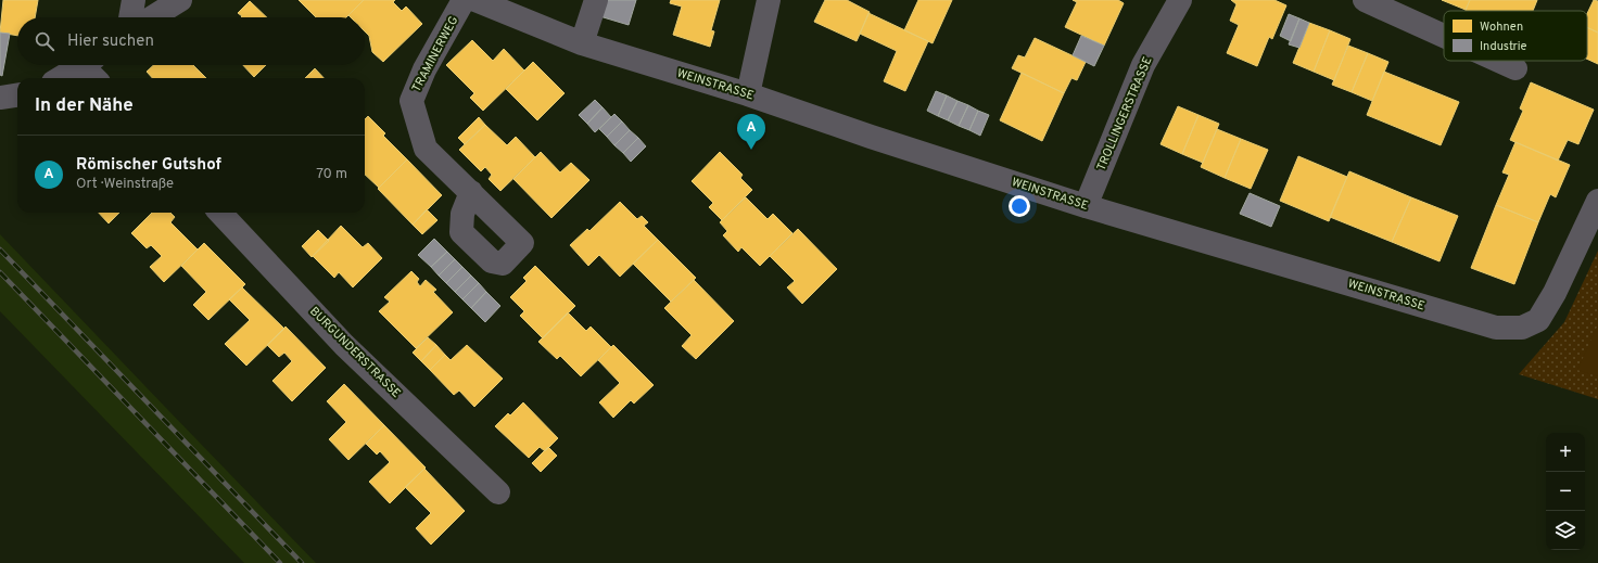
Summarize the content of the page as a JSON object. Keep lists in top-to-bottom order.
{
  "streets": {
    "street": [
      "TRAMINERWEG",
      "WEINSTRASSE",
      "TROLLINGERSTRASSE",
      "BURGUNDERSTRASSE"
    ]
  },
  "crossings": [
    ["WEINSTRASSE", "TROLLINGERSTRASSE"]
  ],
  "legend": ["Wohnen", "Industrie"],
  "page": {
    "search": "Hier suchen",
    "heading": "In der Nähe",
    "pins": "A",
    "list": [
      {
        "mark": "A",
        "name": "Römischer Gutshof",
        "note": "Ort · Weinstraße",
        "value": "70 m"
      }
    ],
    "map_buttons": ["+", "−"]
  }
}
